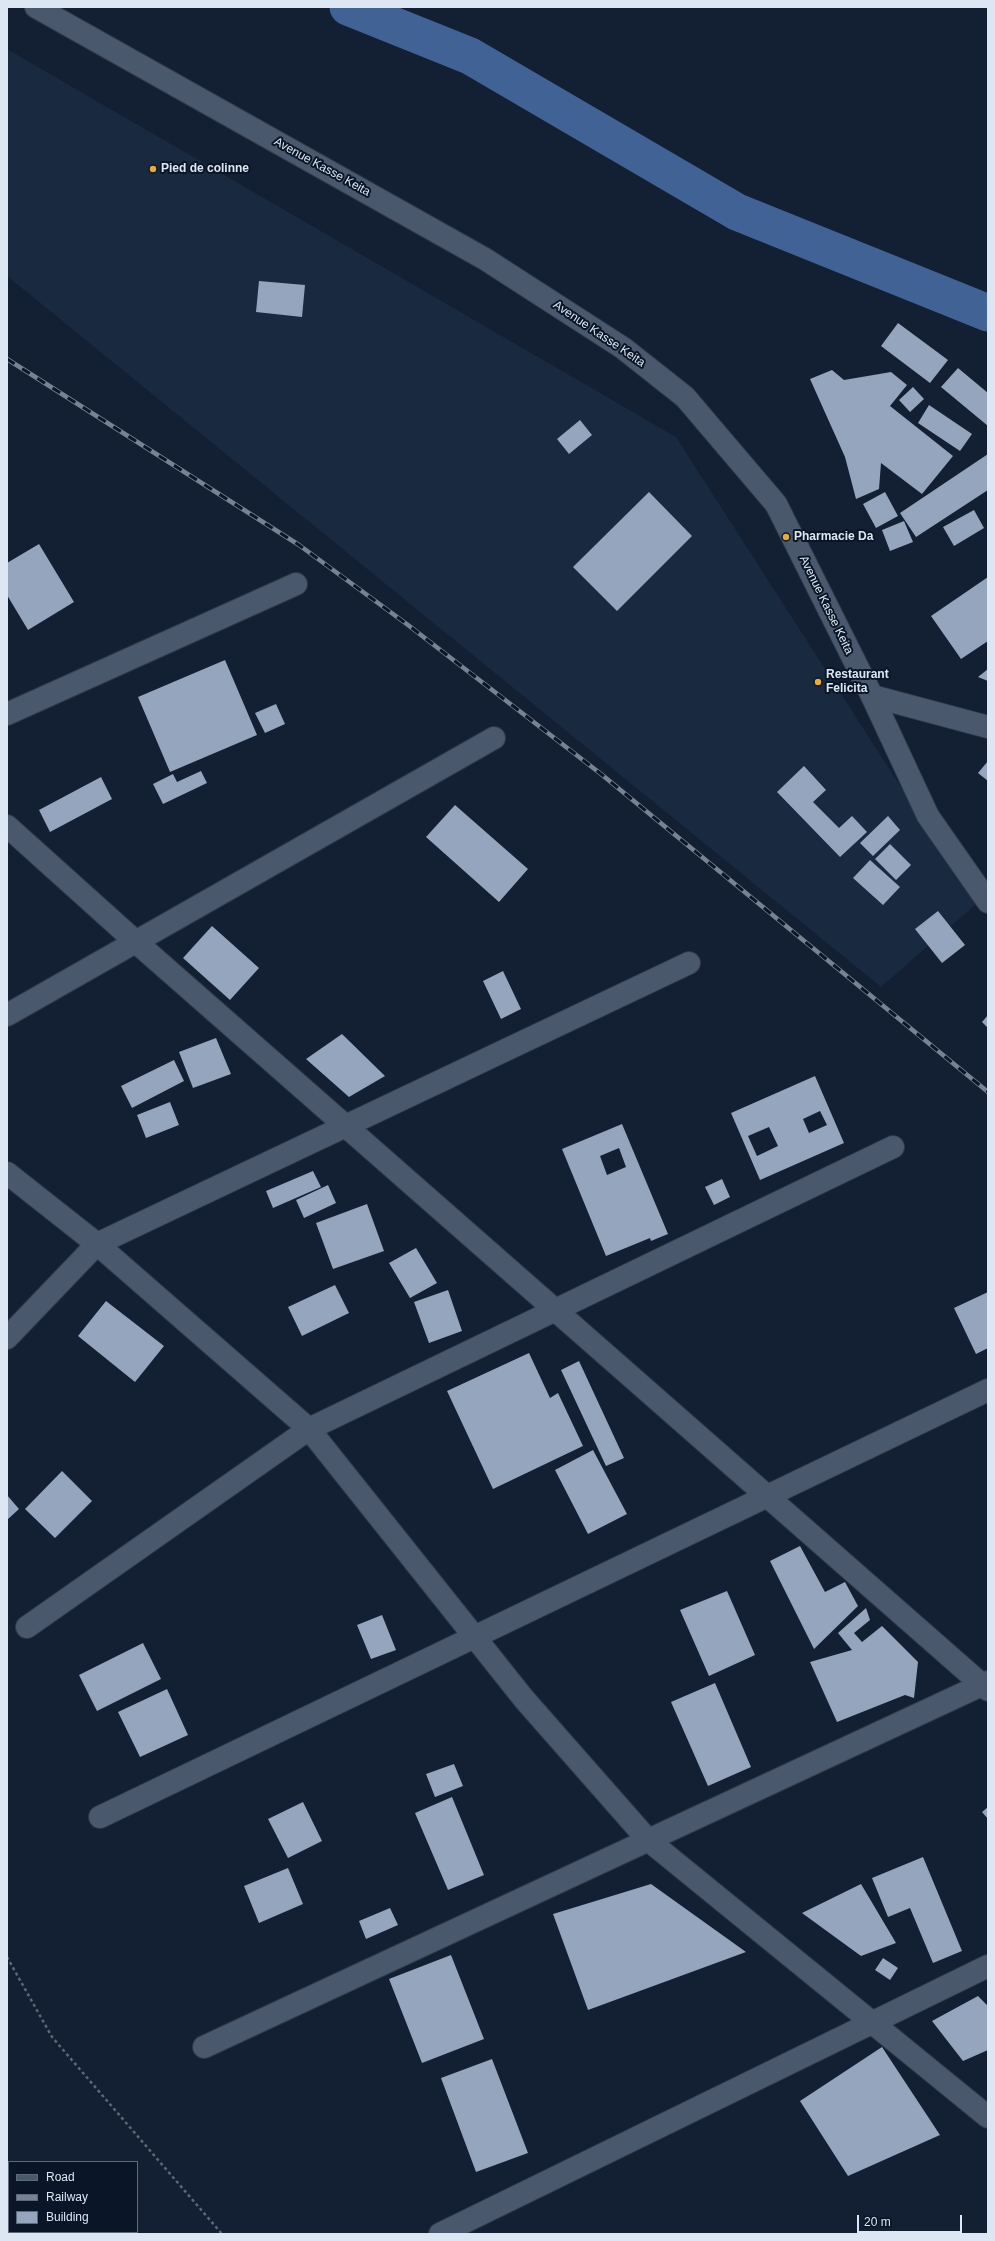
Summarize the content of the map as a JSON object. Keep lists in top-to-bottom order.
{
  "streets": {
    "street": ["Avenue Kasse Keita"]
  },
  "places": ["Pied de colinne", "Pharmacie Da", "Restaurant Felicita"],
  "legend": ["Road", "Railway", "Building"],
  "scale_bar": "20 m"
}
